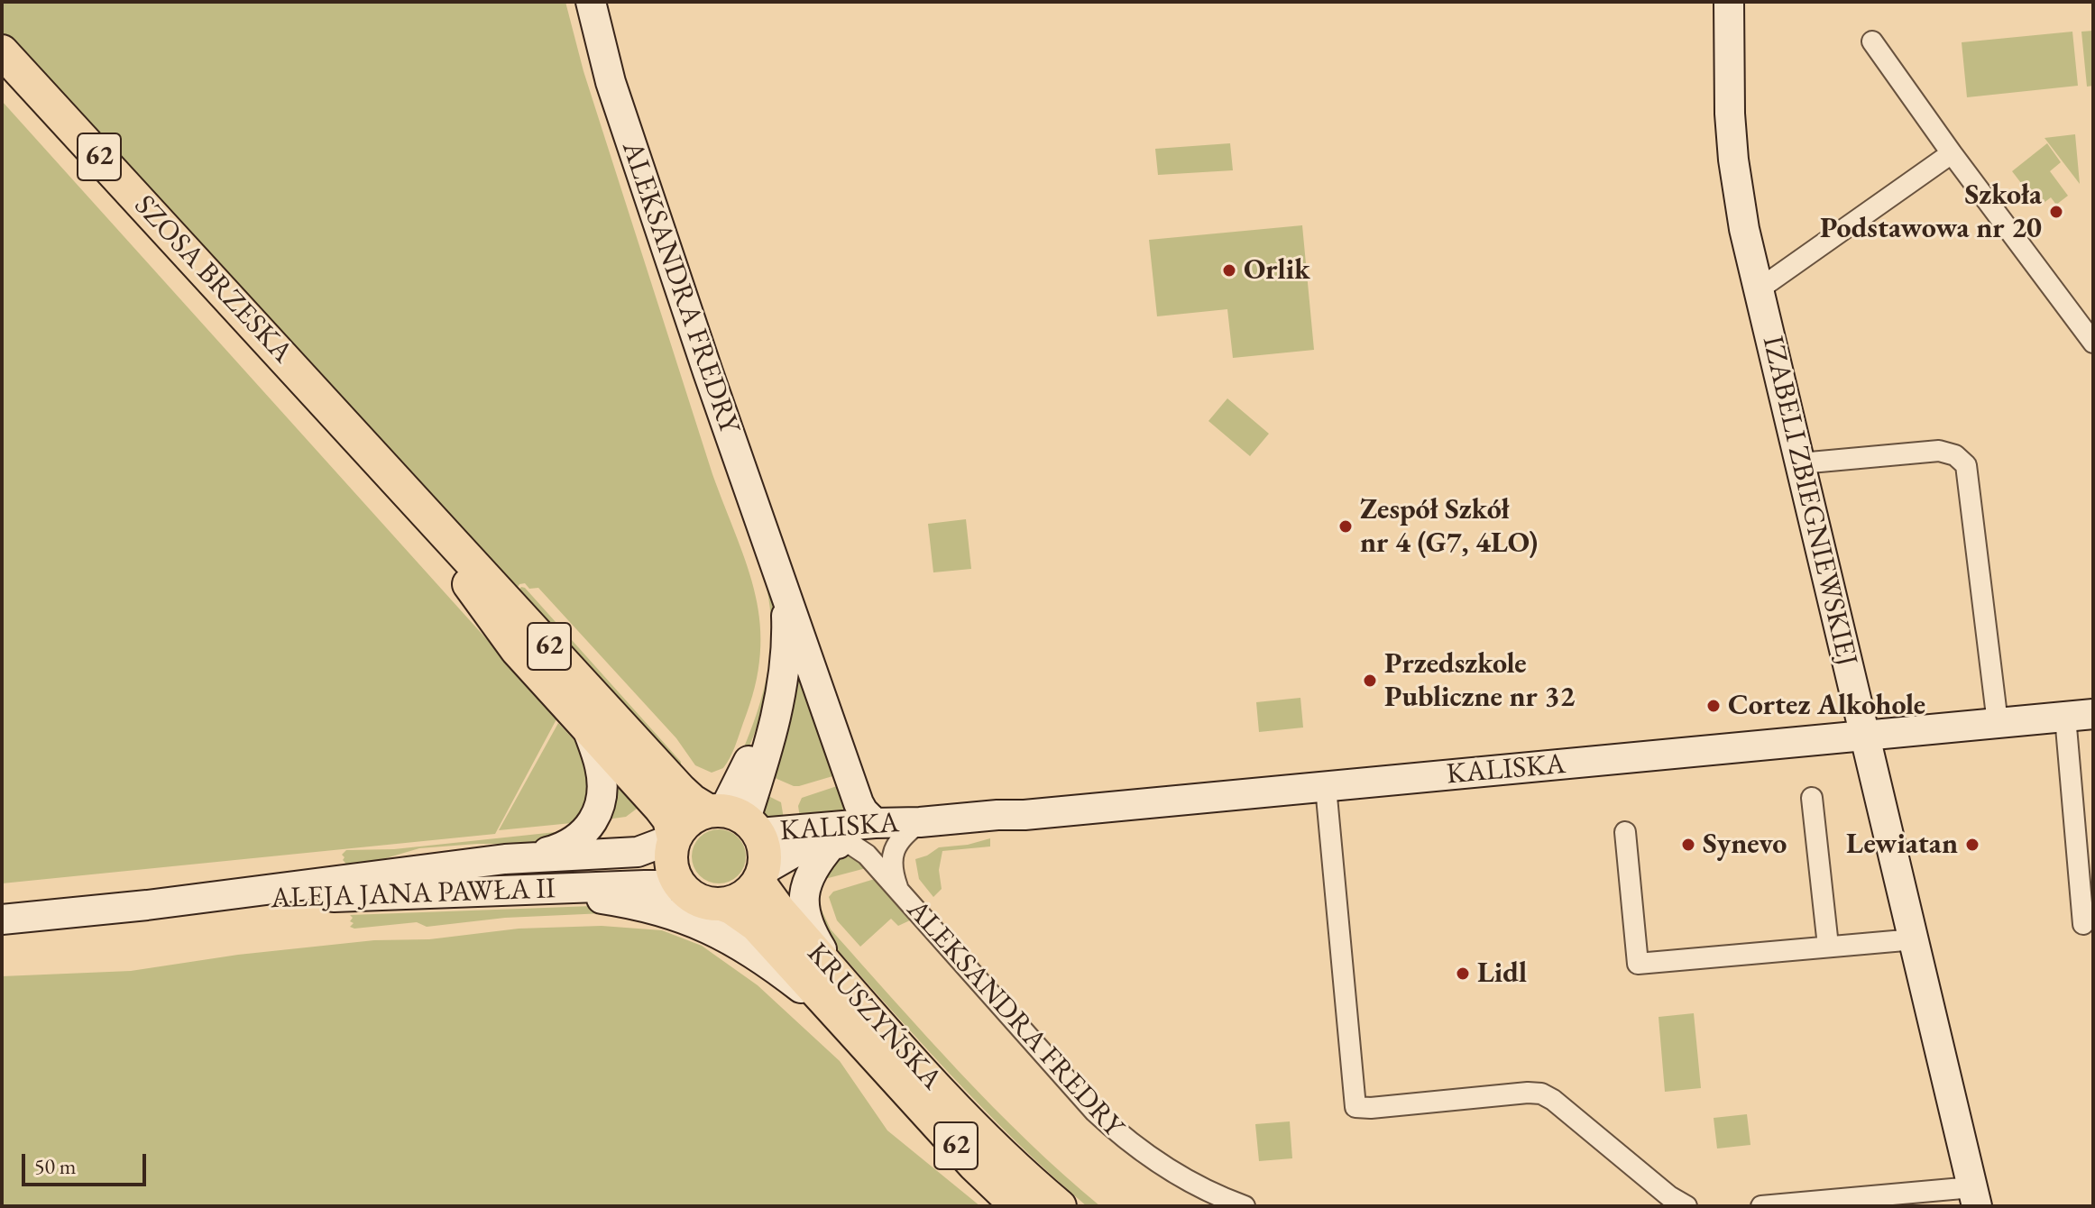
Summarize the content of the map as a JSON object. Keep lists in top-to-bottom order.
{
  "streets": {
    "main road": ["62", "SZOSA BRZESKA", "KRUSZYŃSKA"],
    "street": [
      "ALEKSANDRA FREDRY",
      "IZABELI ZBIEGNIEWSKIEJ",
      "KALISKA",
      "ALEJA JANA PAWŁA II"
    ]
  },
  "crossings": [
    ["62", "SZOSA BRZESKA"],
    ["62", "ALEKSANDRA FREDRY"],
    ["62", "KALISKA"],
    ["62", "ALEJA JANA PAWŁA II"],
    ["62", "KRUSZYŃSKA"],
    ["SZOSA BRZESKA", "ALEKSANDRA FREDRY"],
    ["SZOSA BRZESKA", "KALISKA"],
    ["SZOSA BRZESKA", "ALEJA JANA PAWŁA II"],
    ["SZOSA BRZESKA", "KRUSZYŃSKA"],
    ["ALEKSANDRA FREDRY", "KALISKA"],
    ["ALEKSANDRA FREDRY", "ALEJA JANA PAWŁA II"],
    ["ALEKSANDRA FREDRY", "KRUSZYŃSKA"],
    ["IZABELI ZBIEGNIEWSKIEJ", "KALISKA"],
    ["KALISKA", "ALEJA JANA PAWŁA II"],
    ["KALISKA", "KRUSZYŃSKA"],
    ["ALEJA JANA PAWŁA II", "KRUSZYŃSKA"]
  ],
  "places": [
    "Szkoła Podstawowa nr 20",
    "Orlik",
    "Zespół Szkół nr 4 (G7, 4LO)",
    "Przedszkole Publiczne nr 32",
    "Cortez Alkohole",
    "Synevo",
    "Lewiatan",
    "Lidl"
  ],
  "scale_bar": "50 m"
}
